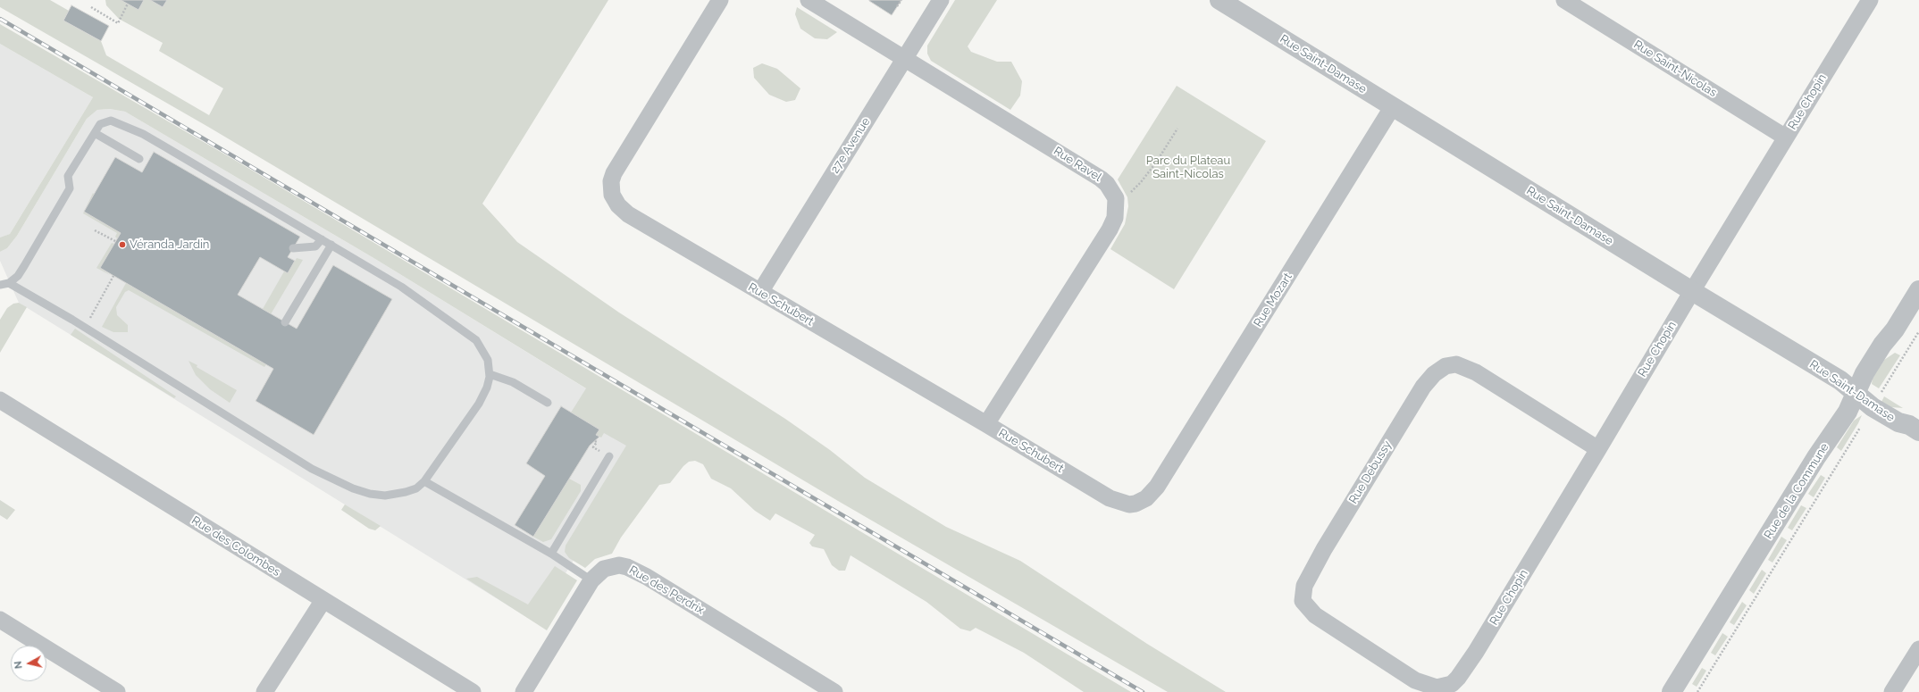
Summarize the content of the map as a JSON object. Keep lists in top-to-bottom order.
{
  "streets": {
    "street": [
      "Rue Saint-Damase",
      "Rue Saint-Nicolas",
      "Rue Chopin",
      "27e Avenue",
      "Rue Ravel",
      "Rue Mozart",
      "Rue Schubert",
      "Rue Debussy",
      "Rue de la Commune",
      "Rue des Colombes",
      "Rue des Perdrix"
    ]
  },
  "crossings": [
    ["Rue Saint-Damase", "Rue Chopin"],
    ["Rue Saint-Damase", "Rue Mozart"],
    ["Rue Saint-Damase", "Rue de la Commune"],
    ["Rue Saint-Nicolas", "Rue Chopin"],
    ["Rue Chopin", "Rue Debussy"],
    ["27e Avenue", "Rue Ravel"],
    ["27e Avenue", "Rue Schubert"],
    ["Rue Mozart", "Rue Schubert"]
  ],
  "parks": ["Parc du Plateau Saint-Nicolas"],
  "places": ["Véranda Jardin"],
  "north": "left"
}
